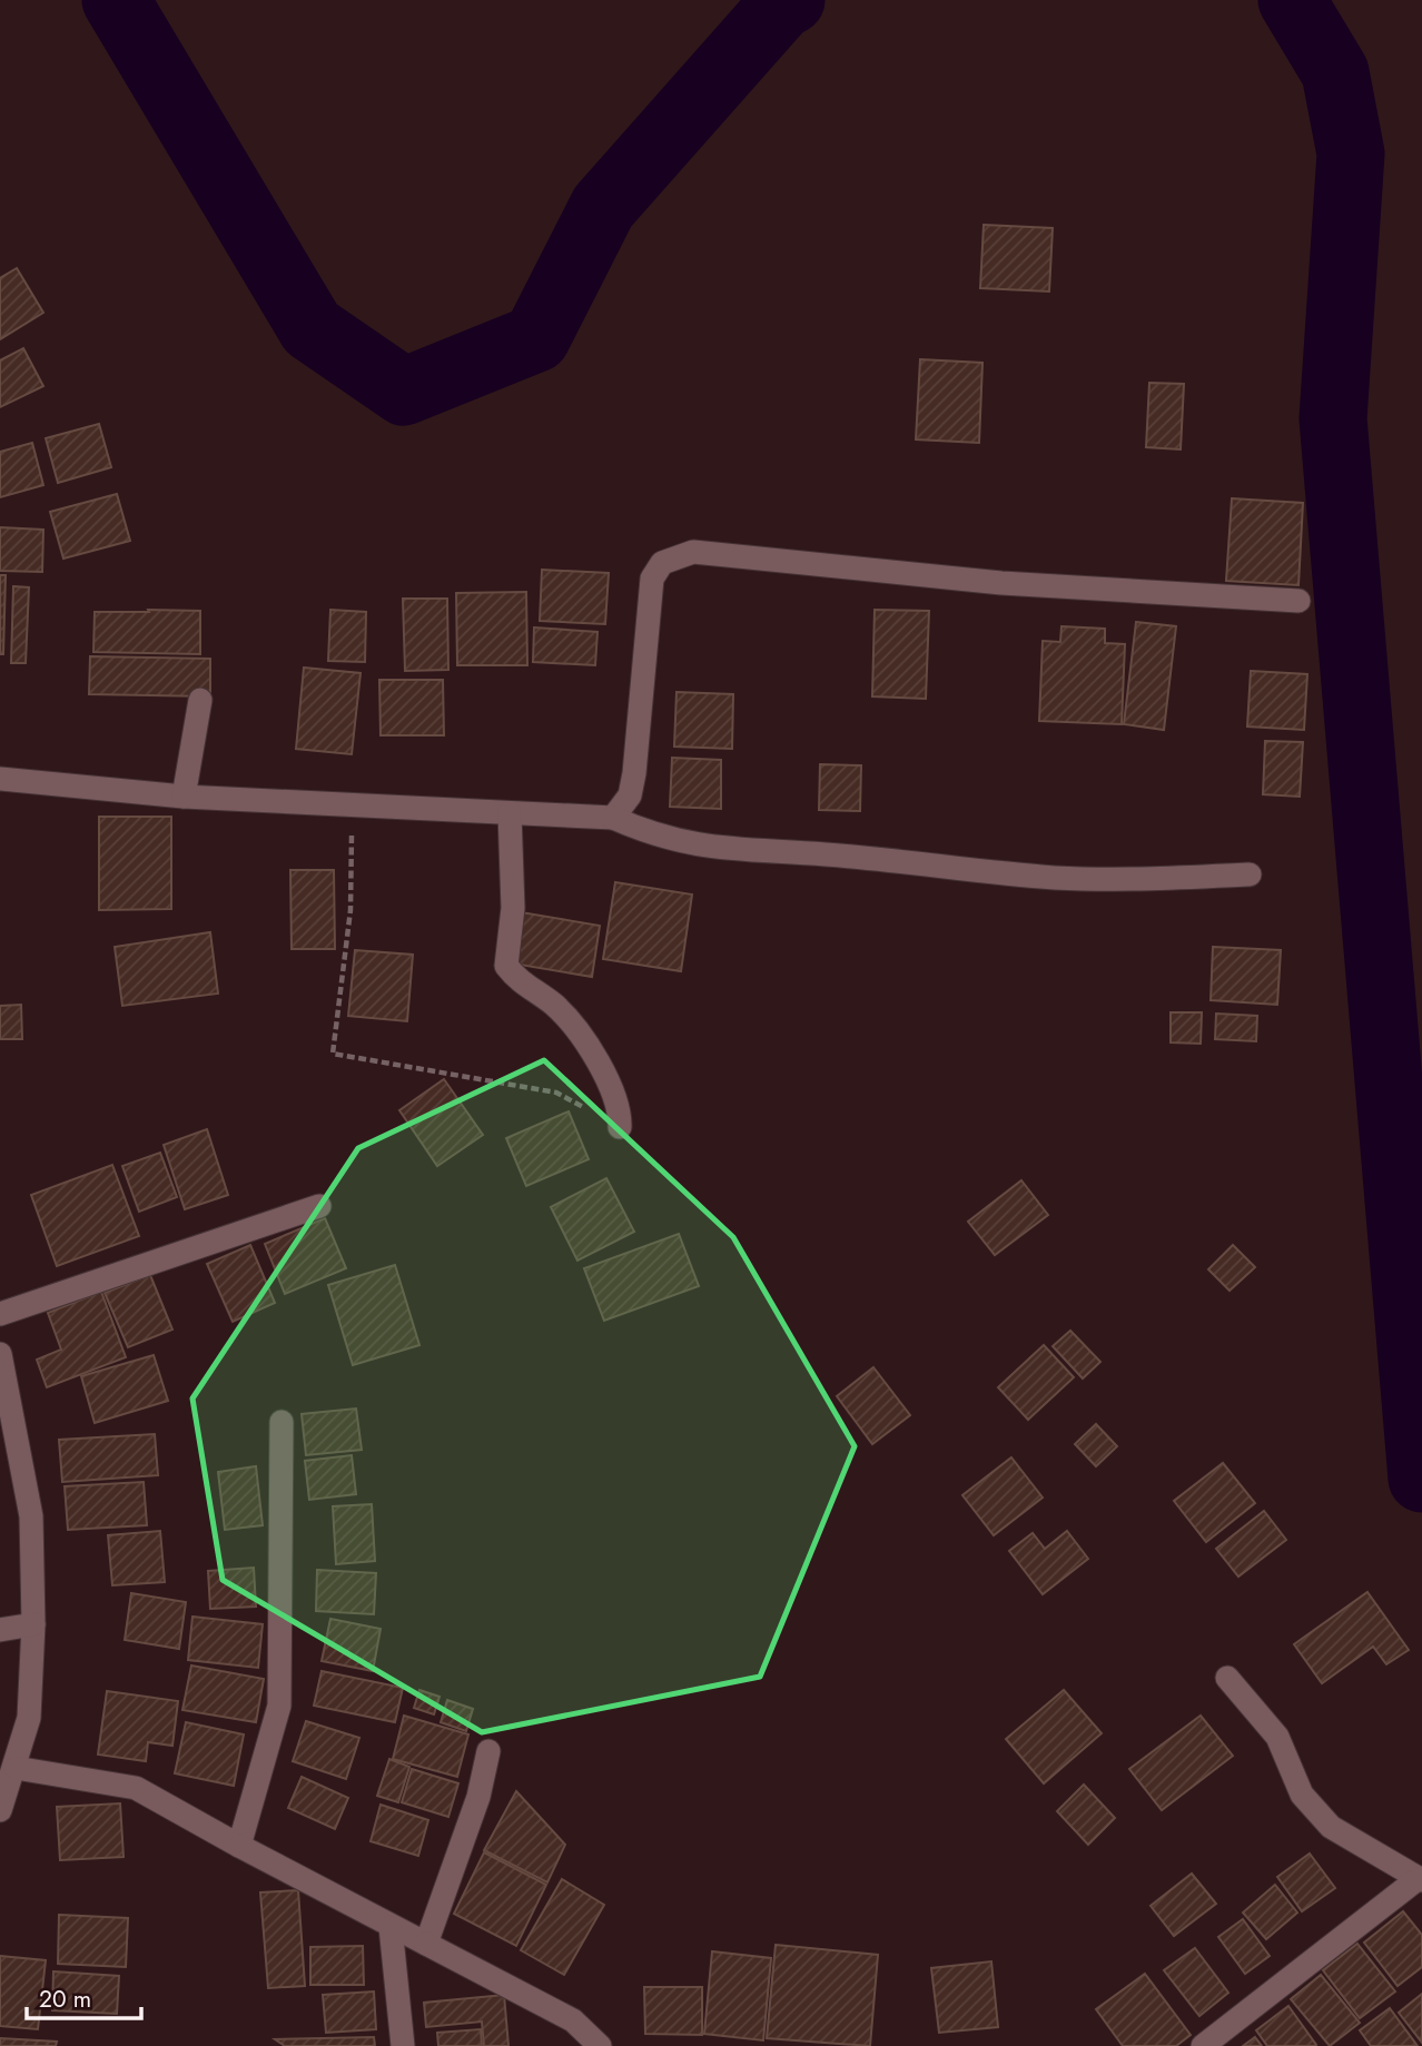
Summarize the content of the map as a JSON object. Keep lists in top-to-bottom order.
{
  "scale_bar": "20 m"
}
